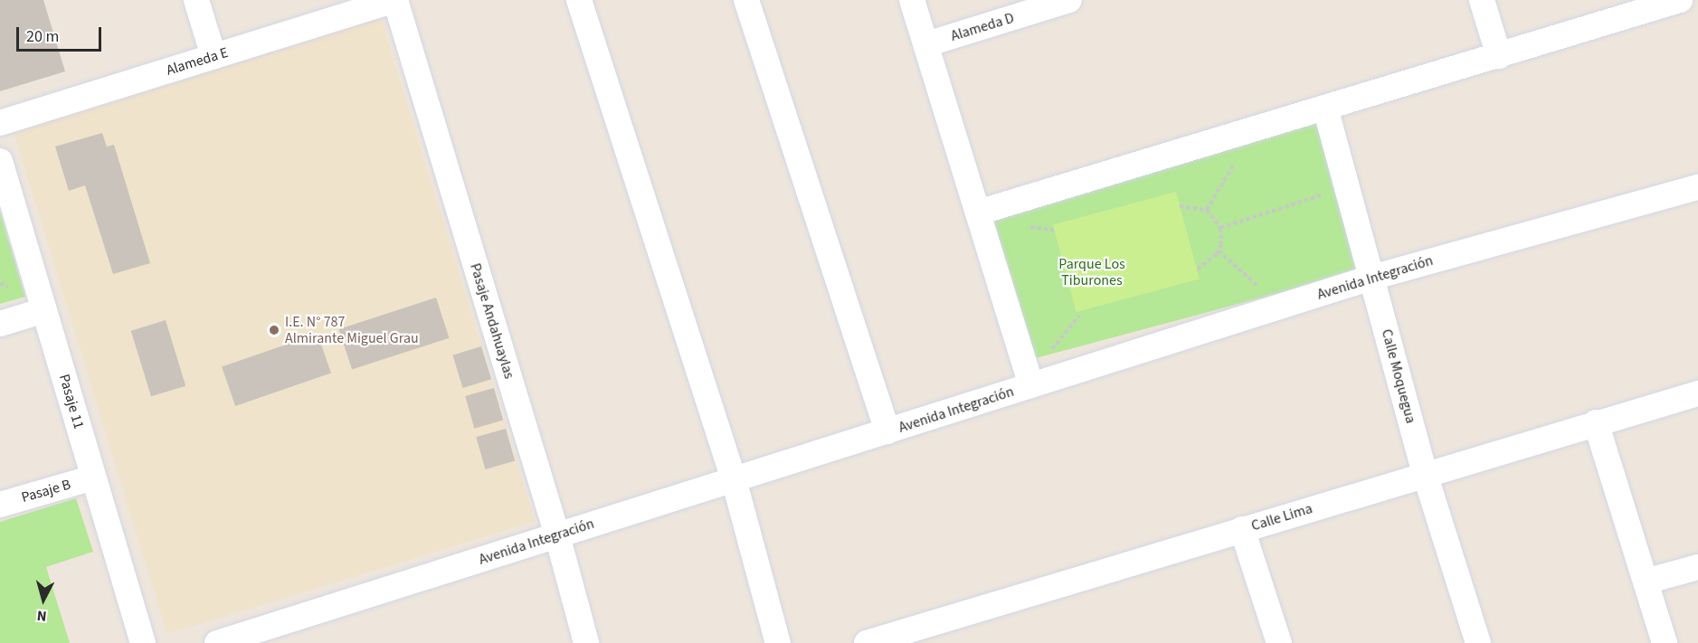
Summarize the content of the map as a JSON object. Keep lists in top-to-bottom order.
{
  "streets": {
    "street": [
      "Alameda D",
      "Alameda E",
      "Avenida Integración",
      "Pasaje Andahuaylas",
      "Calle Moquegua",
      "Pasaje 11",
      "Pasaje B",
      "Calle Lima"
    ]
  },
  "crossings": [
    ["Alameda E", "Pasaje Andahuaylas"],
    ["Avenida Integración", "Pasaje Andahuaylas"],
    ["Avenida Integración", "Calle Moquegua"],
    ["Calle Moquegua", "Calle Lima"],
    ["Pasaje 11", "Pasaje B"]
  ],
  "parks": ["Parque Los Tiburones"],
  "places": ["I.E. N° 787 Almirante Miguel Grau"],
  "scale_bar": "20 m",
  "north": "bottom"
}
